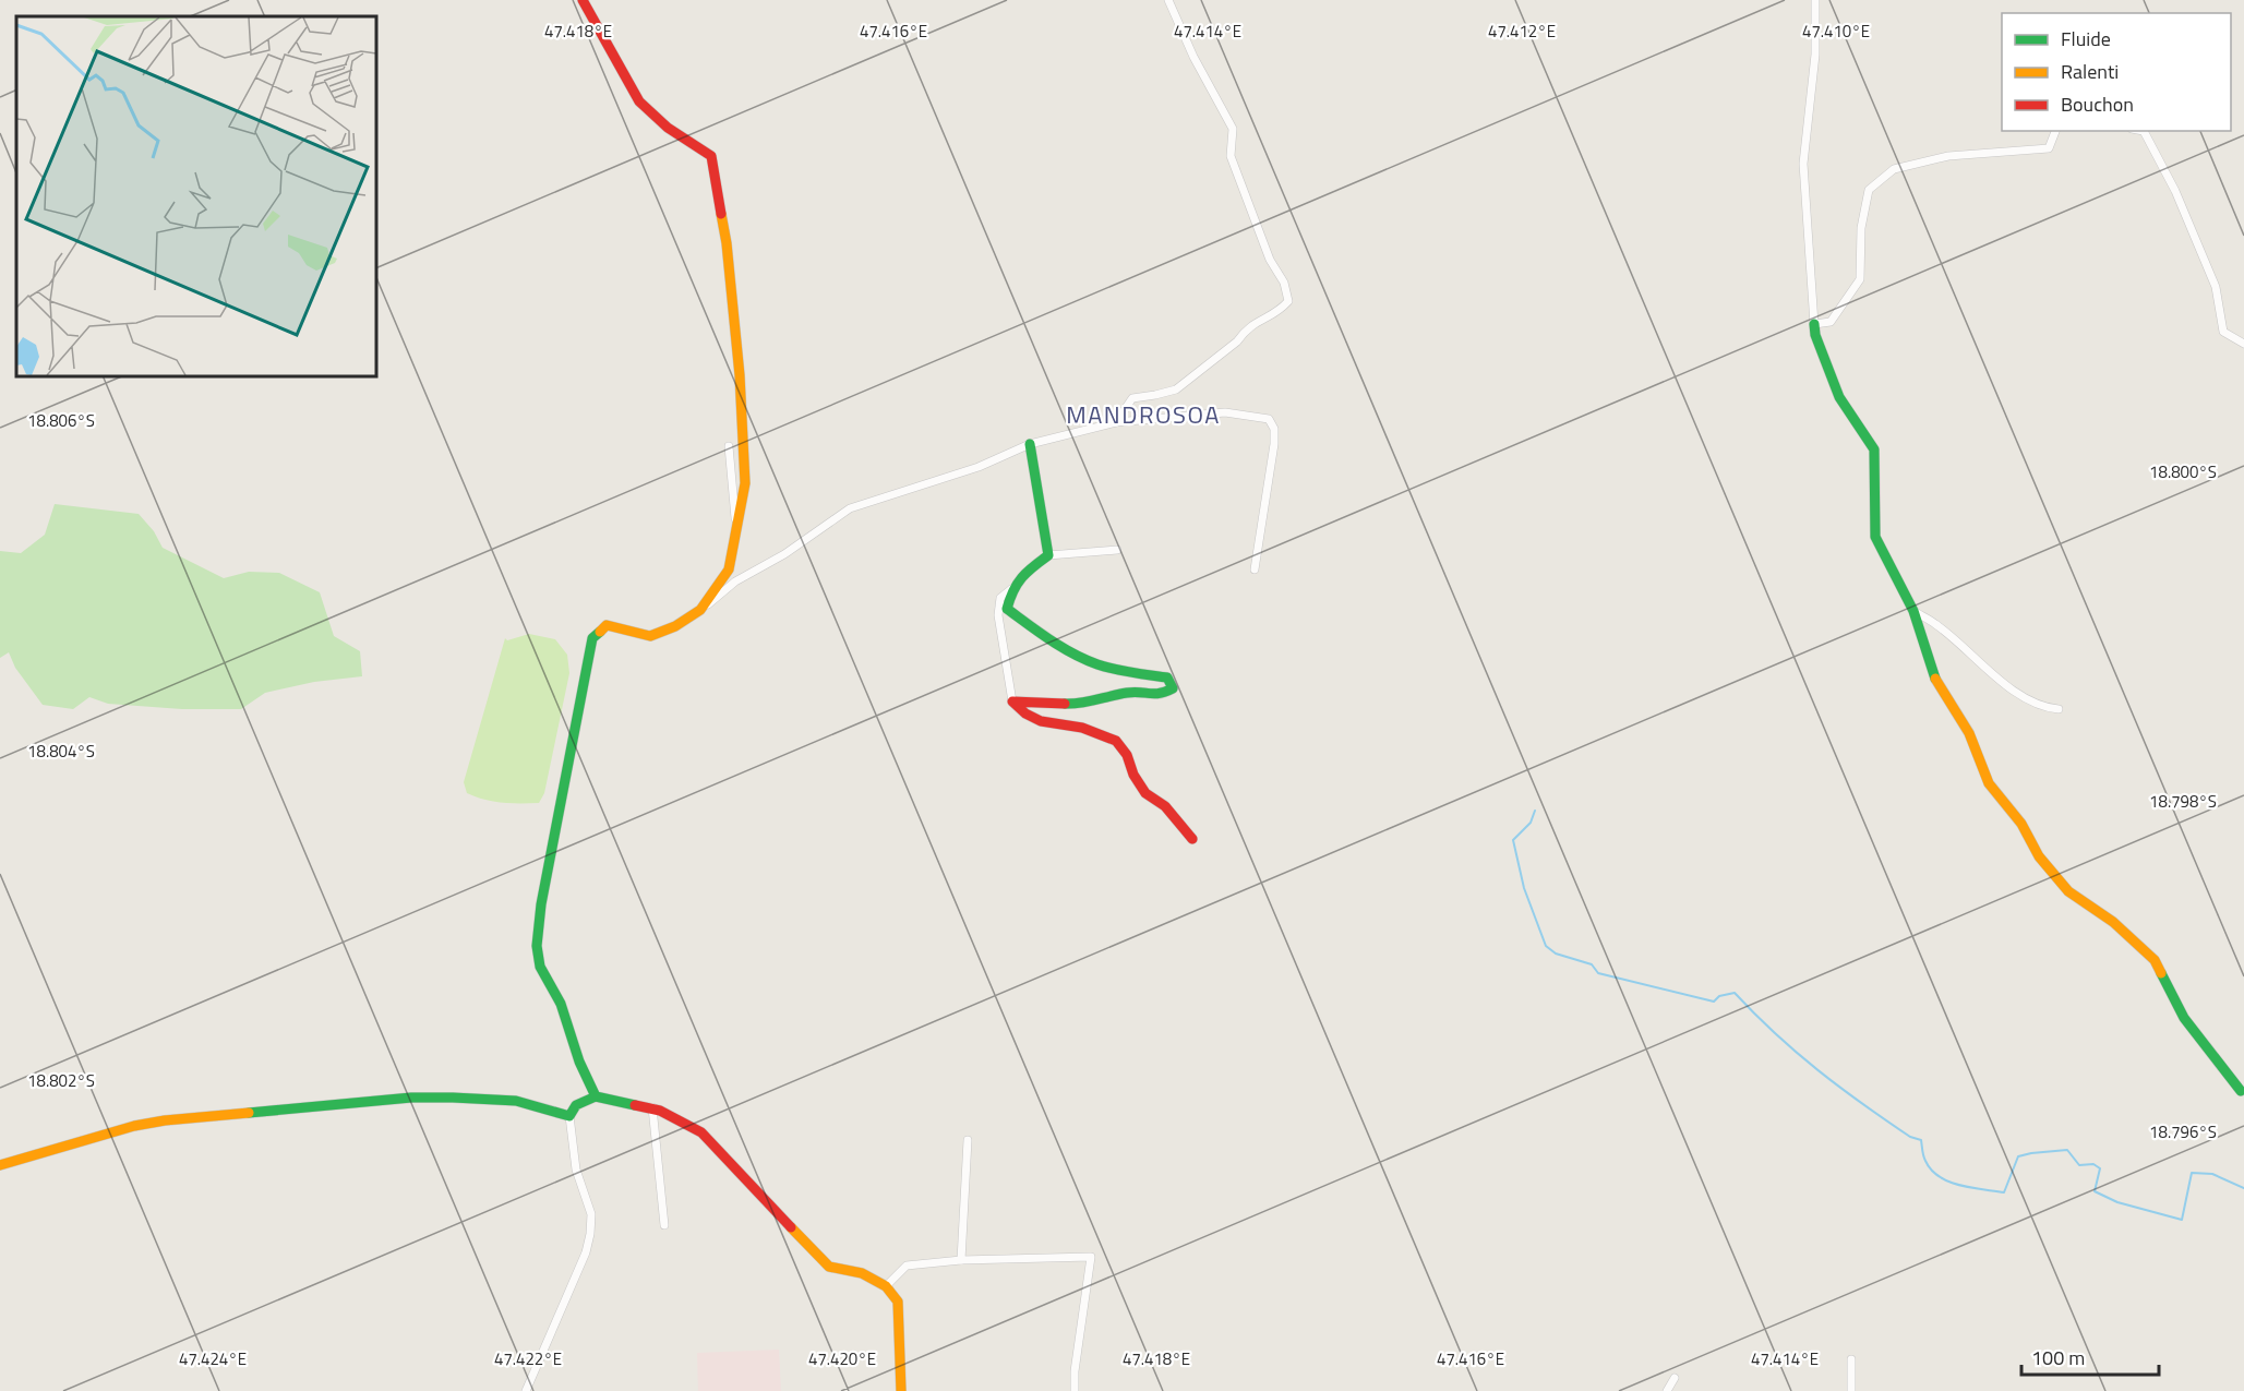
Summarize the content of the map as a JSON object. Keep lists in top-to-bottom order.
{
  "districts": ["MANDROSOA"],
  "legend": ["Fluide", "Ralenti", "Bouchon"],
  "scale_bar": "100 m",
  "coordinates": [
    "47.418°E",
    "47.416°E",
    "47.414°E",
    "47.412°E",
    "47.410°E",
    "18.806°S",
    "18.800°S",
    "18.804°S",
    "18.798°S",
    "18.802°S",
    "18.796°S",
    "47.424°E",
    "47.422°E",
    "47.420°E"
  ]
}
